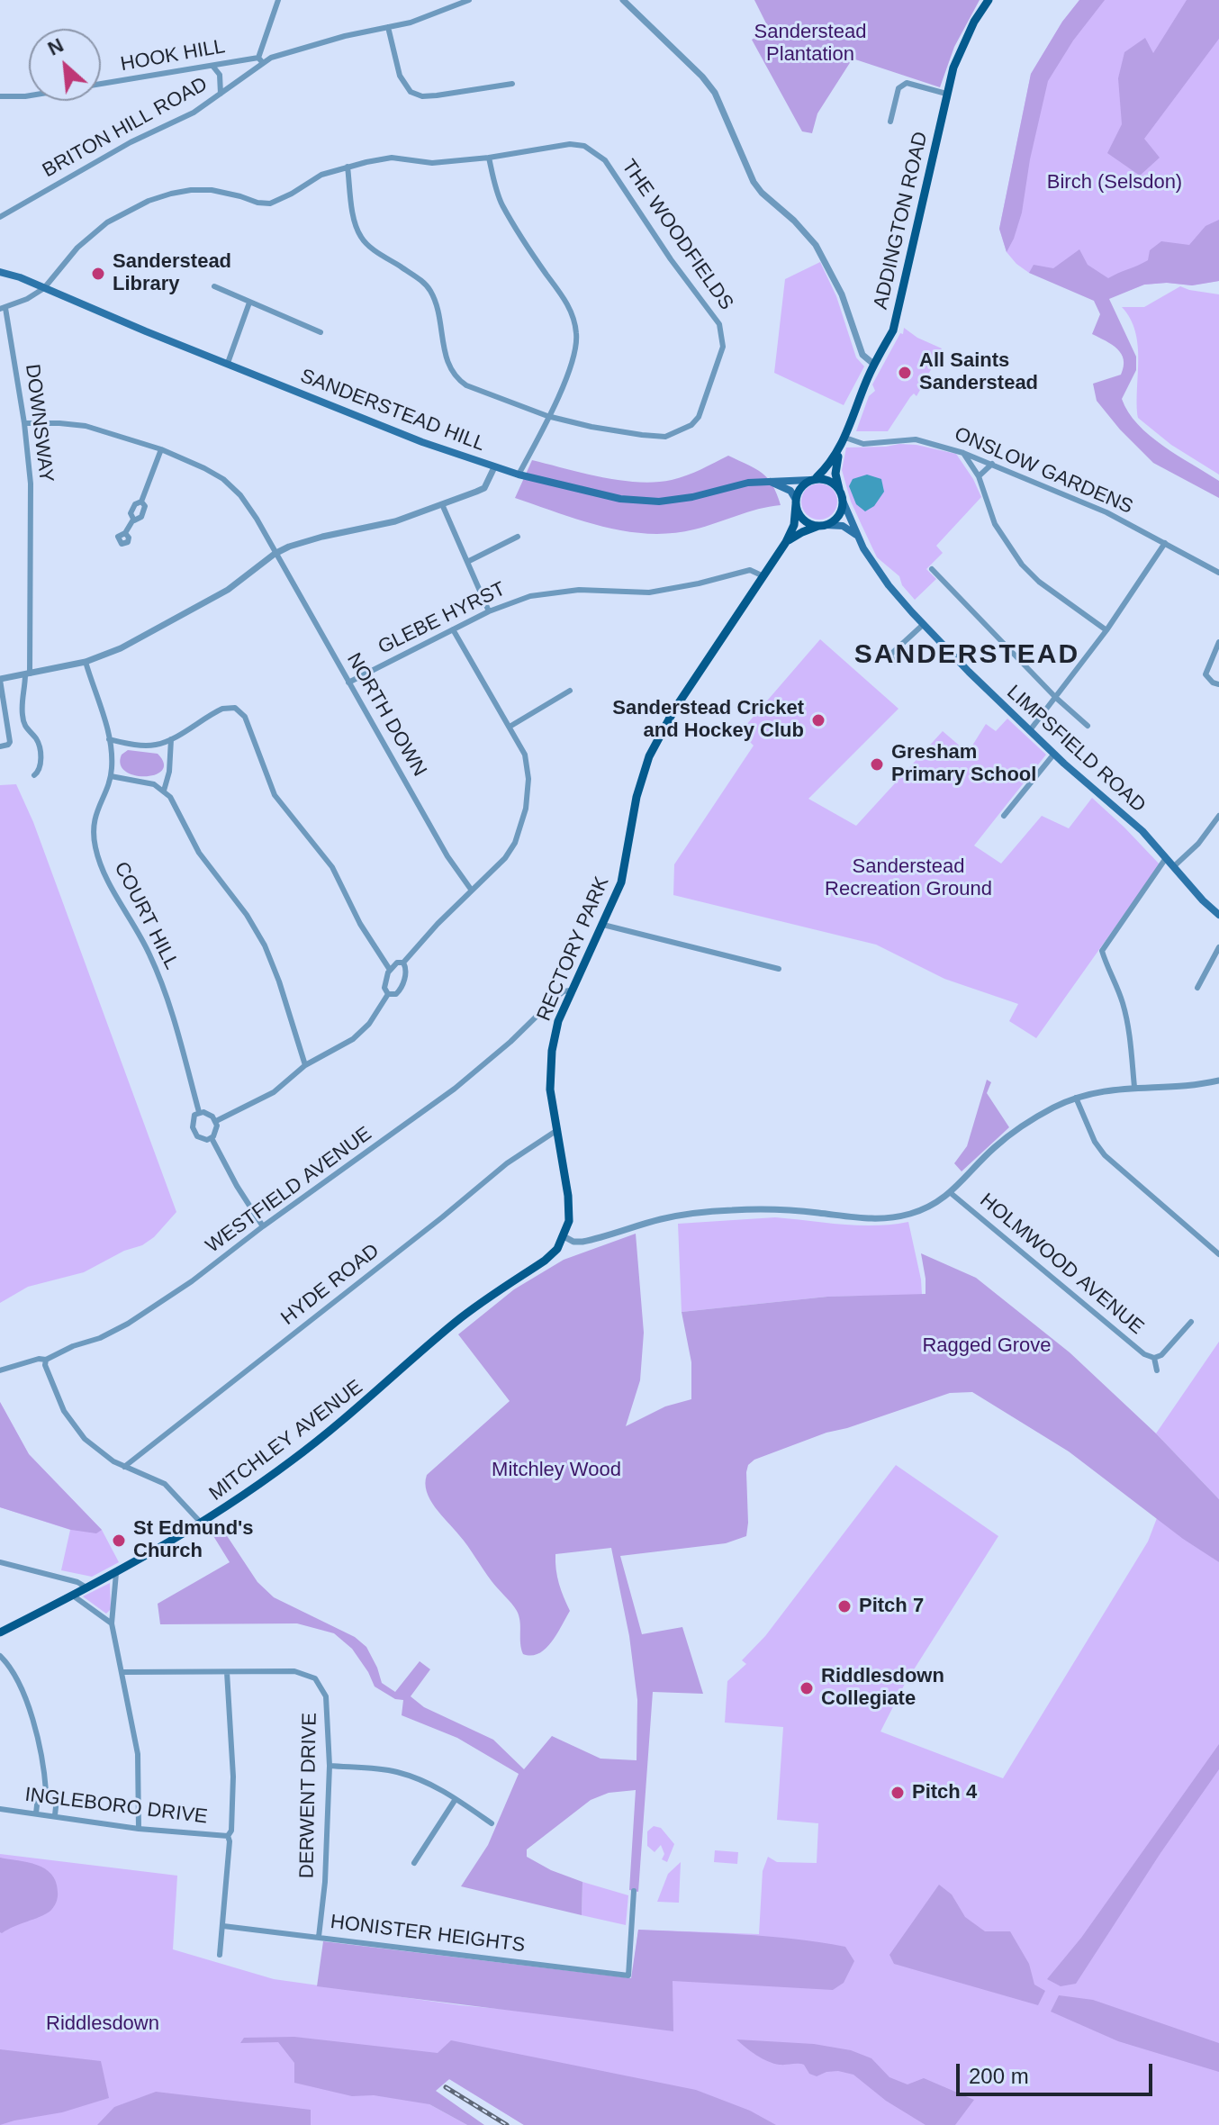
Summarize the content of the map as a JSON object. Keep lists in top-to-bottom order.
{
  "streets": {
    "main road": [
      "ADDINGTON ROAD",
      "SANDERSTEAD HILL",
      "LIMPSFIELD ROAD",
      "RECTORY PARK",
      "MITCHLEY AVENUE"
    ],
    "street": [
      "HOOK HILL",
      "BRITON HILL ROAD",
      "THE WOODFIELDS",
      "DOWNSWAY",
      "ONSLOW GARDENS",
      "GLEBE HYRST",
      "NORTH DOWN",
      "COURT HILL",
      "WESTFIELD AVENUE",
      "HOLMWOOD AVENUE",
      "HYDE ROAD",
      "DERWENT DRIVE",
      "INGLEBORO DRIVE",
      "HONISTER HEIGHTS"
    ]
  },
  "crossings": [
    ["ADDINGTON ROAD", "ONSLOW GARDENS"],
    ["SANDERSTEAD HILL", "LIMPSFIELD ROAD"],
    ["SANDERSTEAD HILL", "RECTORY PARK"],
    ["DOWNSWAY", "NORTH DOWN"],
    ["GLEBE HYRST", "NORTH DOWN"],
    ["GLEBE HYRST", "RECTORY PARK"],
    ["LIMPSFIELD ROAD", "RECTORY PARK"],
    ["COURT HILL", "WESTFIELD AVENUE"],
    ["RECTORY PARK", "WESTFIELD AVENUE"],
    ["RECTORY PARK", "HYDE ROAD"],
    ["RECTORY PARK", "MITCHLEY AVENUE"],
    ["DERWENT DRIVE", "HONISTER HEIGHTS"]
  ],
  "districts": ["SANDERSTEAD"],
  "parks": [
    "Sanderstead Plantation",
    "Birch (Selsdon)",
    "Sanderstead Recreation Ground",
    "Ragged Grove",
    "Mitchley Wood",
    "Riddlesdown"
  ],
  "places": [
    "Sanderstead Library",
    "All Saints Sanderstead",
    "Sanderstead Cricket and Hockey Club",
    "Gresham Primary School",
    "St Edmund's Church",
    "Pitch 7",
    "Riddlesdown Collegiate",
    "Pitch 4"
  ],
  "scale_bar": "200 m",
  "north": "top left"
}
